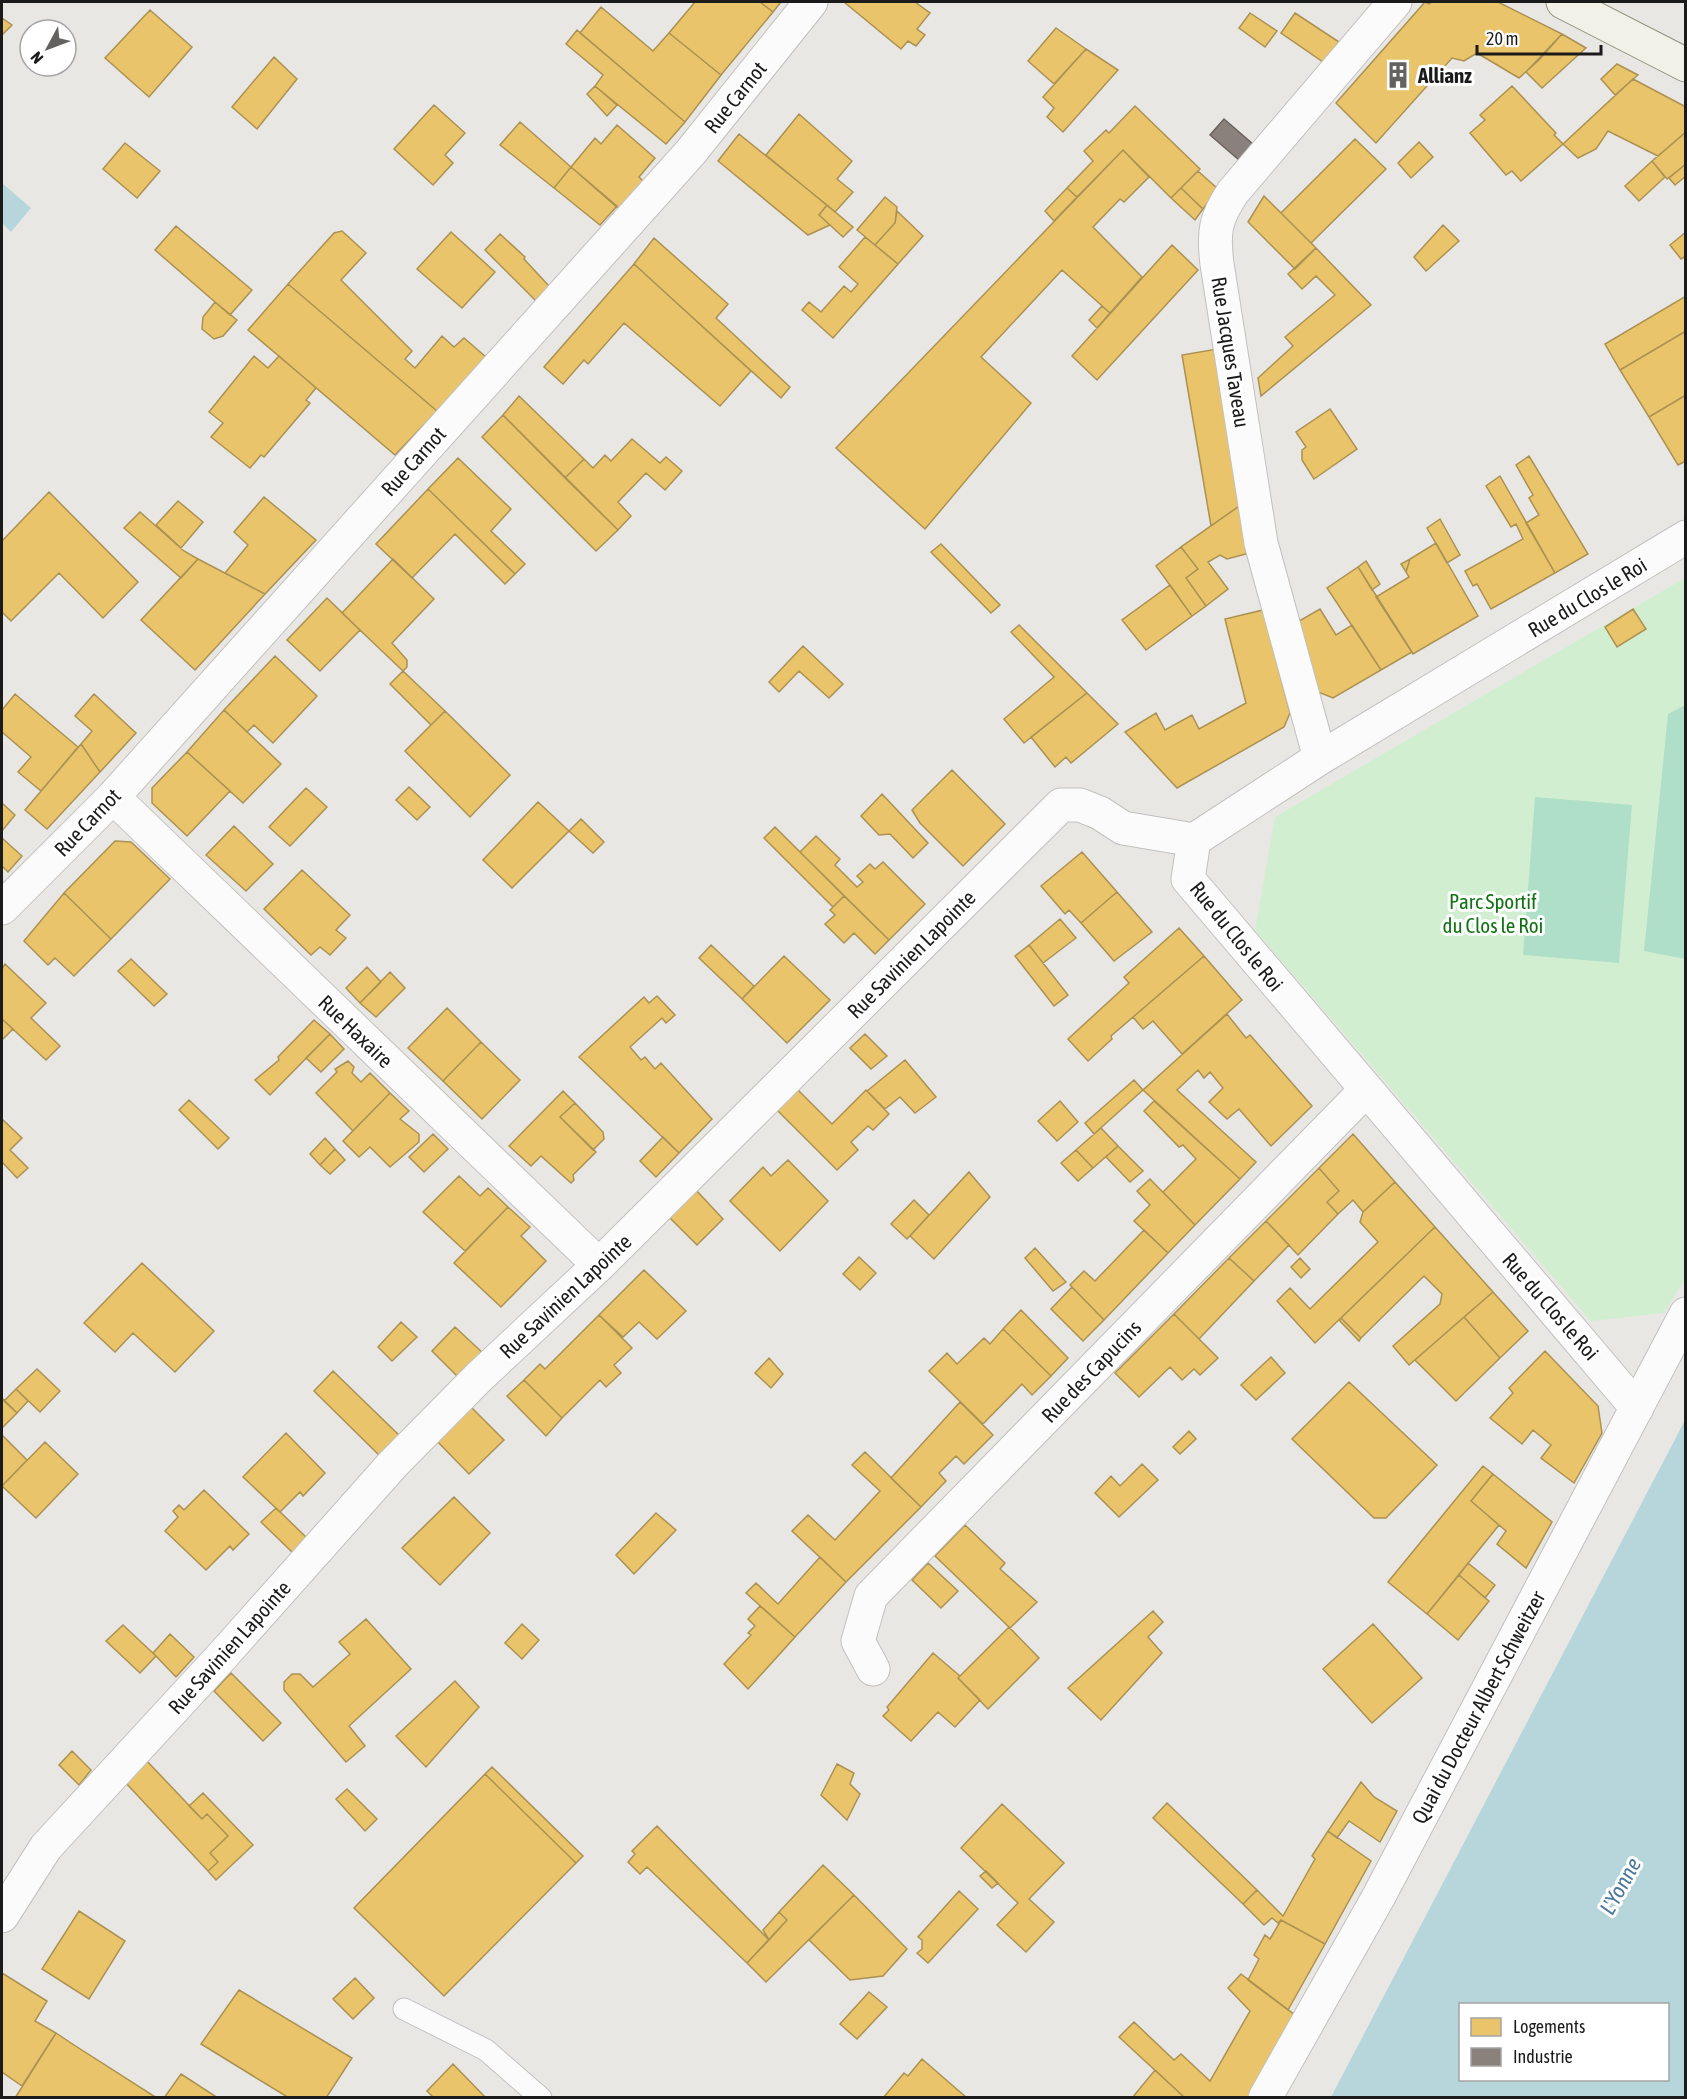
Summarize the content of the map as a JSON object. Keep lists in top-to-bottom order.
{
  "streets": {
    "street": [
      "Rue Carnot",
      "Rue Jacques Taveau",
      "Rue du Clos le Roi",
      "Rue Savinien Lapointe",
      "Rue Haxaire",
      "Rue des Capucins",
      "Quai du Docteur Albert Schweitzer"
    ]
  },
  "crossings": [
    ["Rue Carnot", "Rue Haxaire"],
    ["Rue Jacques Taveau", "Rue du Clos le Roi"],
    ["Rue du Clos le Roi", "Rue Savinien Lapointe"],
    ["Rue du Clos le Roi", "Rue des Capucins"],
    ["Rue du Clos le Roi", "Quai du Docteur Albert Schweitzer"],
    ["Rue Savinien Lapointe", "Rue Haxaire"]
  ],
  "water": ["L'Yonne"],
  "parks": ["Parc Sportif du Clos le Roi"],
  "places": {
    "building": ["Allianz"]
  },
  "legend": ["Logements", "Industrie"],
  "scale_bar": "20 m",
  "north": "bottom left"
}
